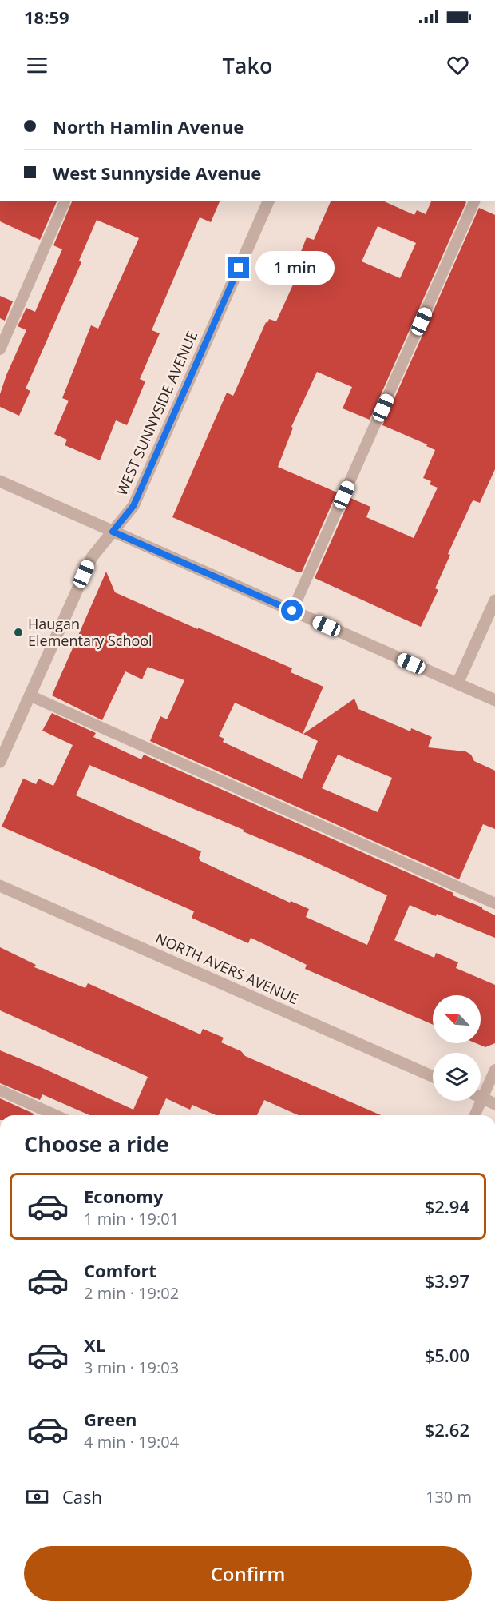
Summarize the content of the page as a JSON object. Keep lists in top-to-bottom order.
{
  "streets": {
    "street": ["WEST SUNNYSIDE AVENUE", "NORTH AVERS AVENUE"]
  },
  "places": ["Haugan Elementary School"],
  "north": "top left",
  "page": {
    "status": "18:59",
    "header": "Tako",
    "banner": ["North Hamlin Avenue", "West Sunnyside Avenue"],
    "bubble": "1 min",
    "heading": "Choose a ride",
    "list": [
      {
        "name": "Economy",
        "note": "1 min · 19:01",
        "value": "$2.94"
      },
      {
        "name": "Comfort",
        "note": "2 min · 19:02",
        "value": "$3.97"
      },
      {
        "name": "XL",
        "note": "3 min · 19:03",
        "value": "$5.00"
      },
      {
        "name": "Green",
        "note": "4 min · 19:04",
        "value": "$2.62"
      }
    ],
    "pay": ["Cash", "130 m"],
    "buttons": "Confirm"
  }
}
